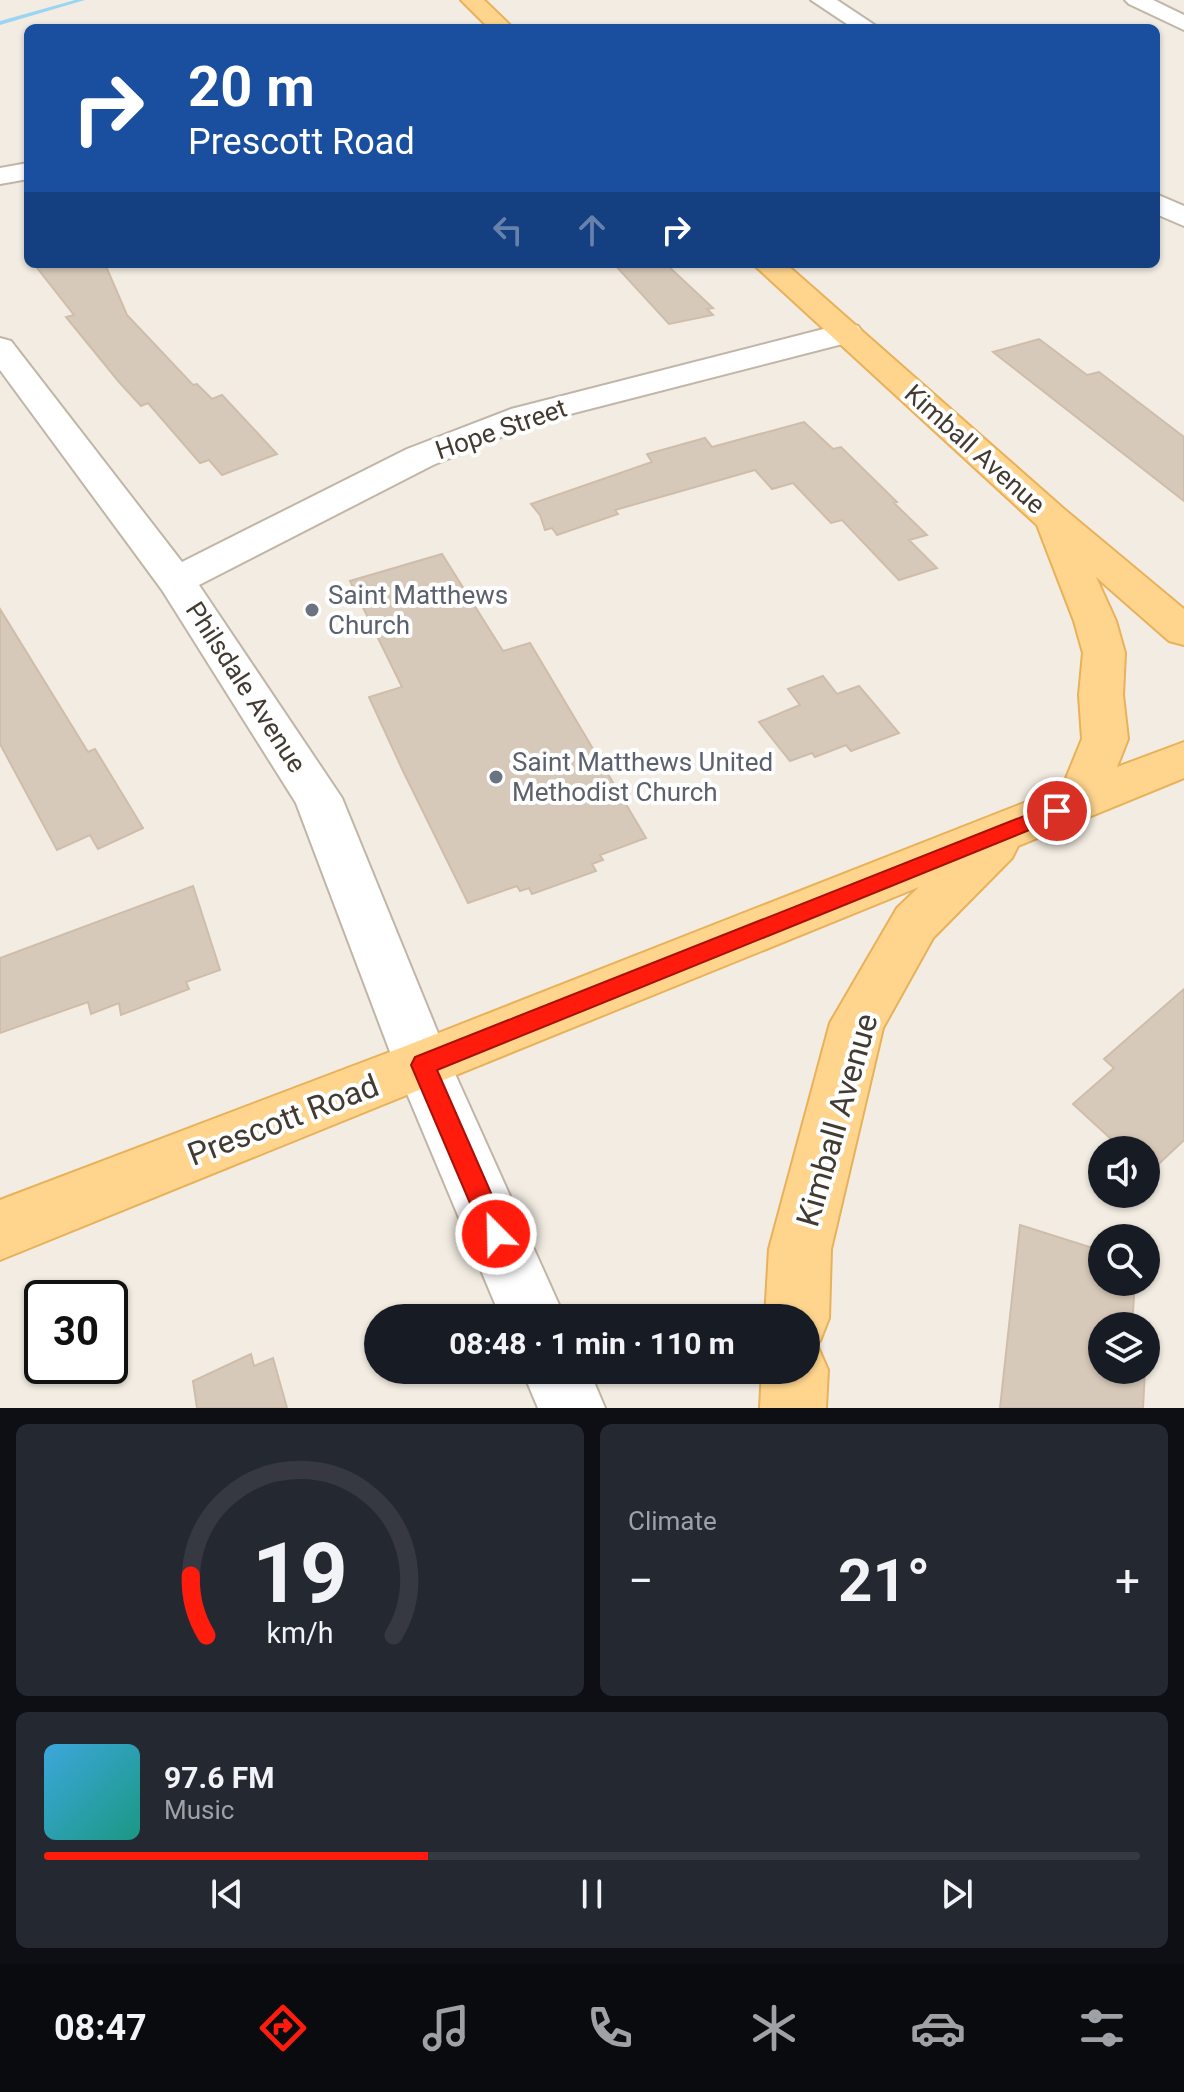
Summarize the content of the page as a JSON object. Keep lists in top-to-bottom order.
{
  "streets": {
    "main road": ["Kimball Avenue", "Prescott Road"],
    "street": ["Hope Street", "Philsdale Avenue"]
  },
  "crossings": [
    ["Hope Street", "Kimball Avenue"],
    ["Hope Street", "Philsdale Avenue"],
    ["Kimball Avenue", "Prescott Road"],
    ["Philsdale Avenue", "Prescott Road"]
  ],
  "places": ["Saint Matthews Church", "Saint Matthews United Methodist Church"],
  "page": {
    "turn": ["20 m", "Prescott Road"],
    "limit": "30",
    "trip": "08:48 · 1 min · 110 m",
    "tile": "Climate",
    "heat": ["−", "21°", "+"],
    "song": ["97.6 FM", "Music"],
    "tabs": "08:47",
    "gauge": ["19", "km/h"]
  }
}
